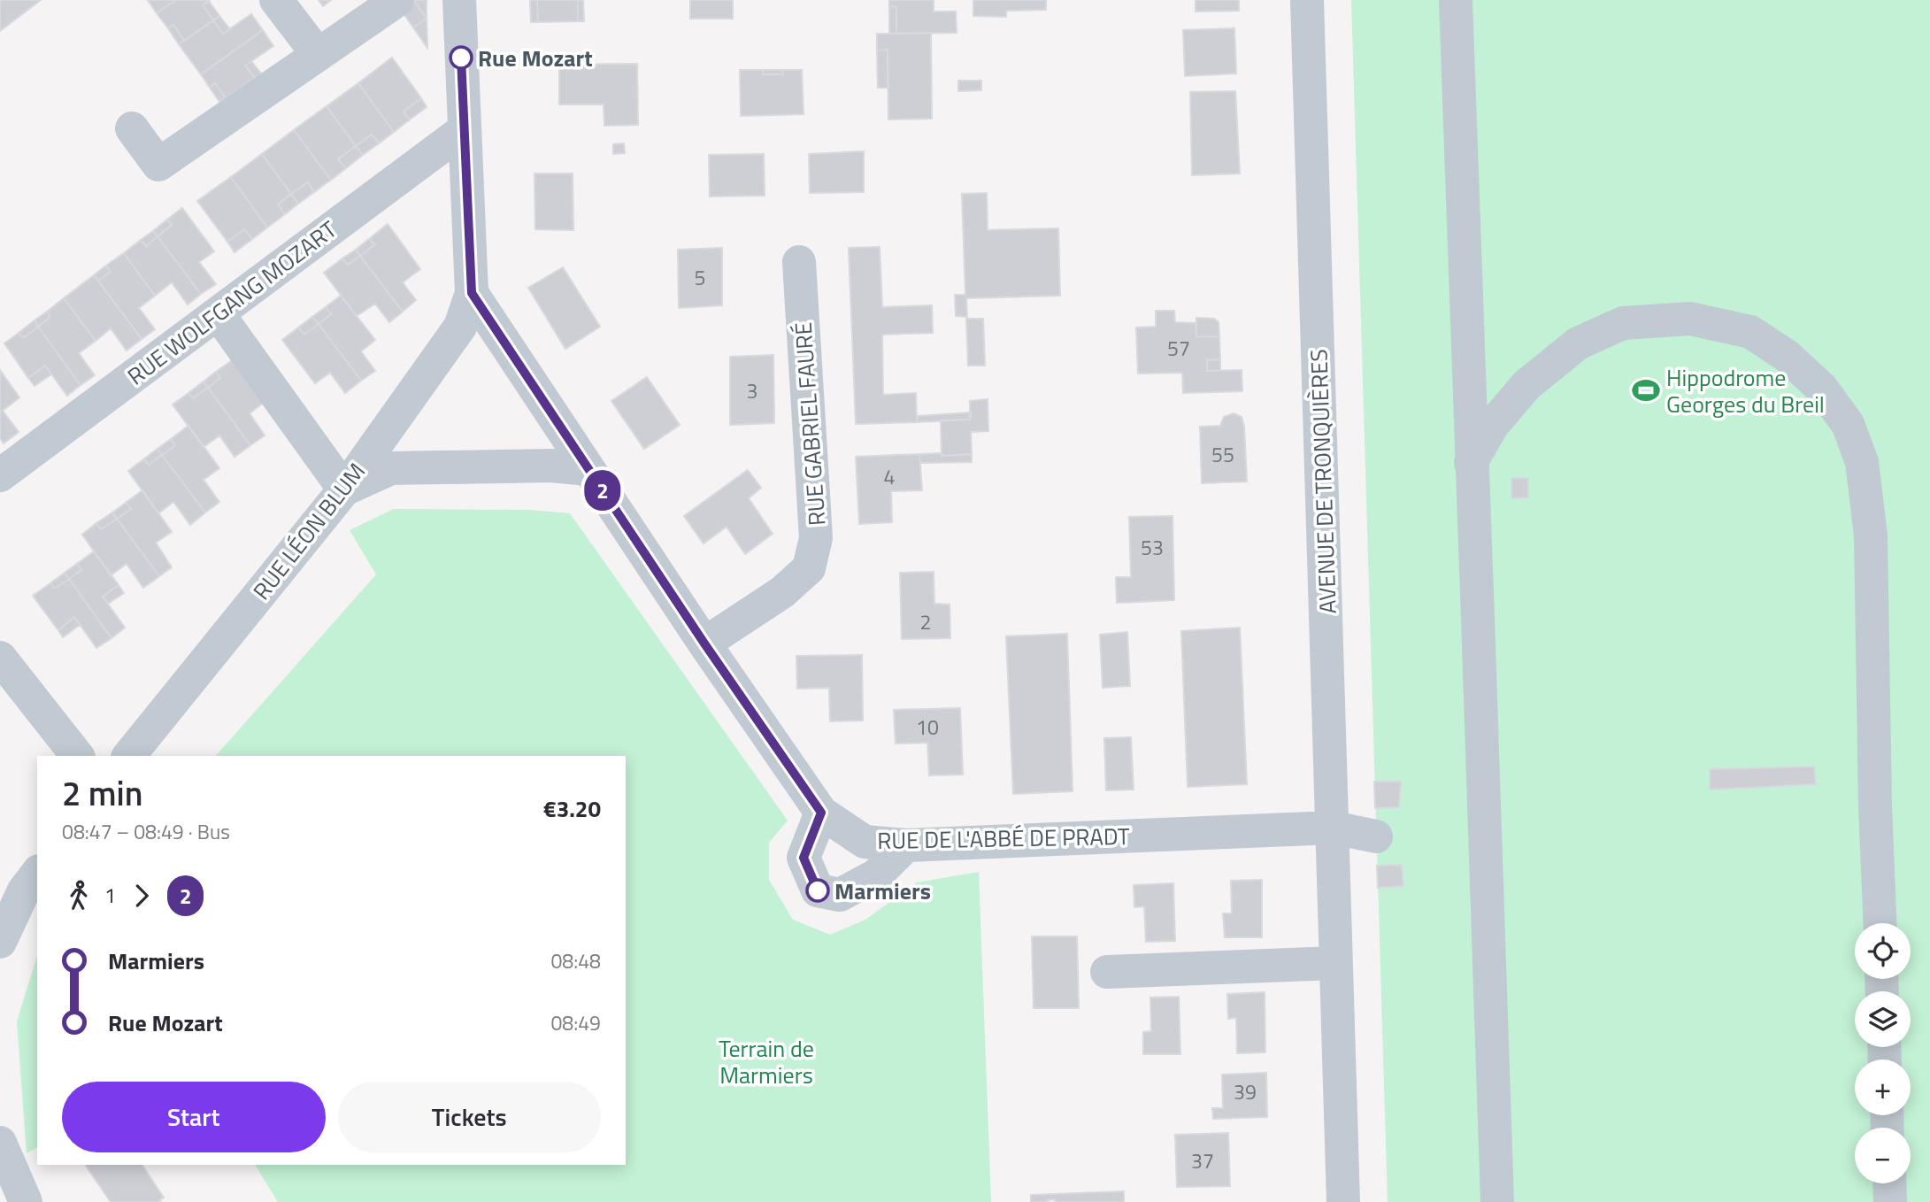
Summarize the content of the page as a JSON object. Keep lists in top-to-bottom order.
{
  "streets": {
    "street": [
      "RUE WOLFGANG MOZART",
      "RUE GABRIEL FAURÉ",
      "AVENUE DE TRONQUIÈRES",
      "RUE LÉON BLUM",
      "RUE DE L'ABBÉ DE PRADT"
    ]
  },
  "crossings": [
    ["RUE GABRIEL FAURÉ", "RUE DE L'ABBÉ DE PRADT"],
    ["AVENUE DE TRONQUIÈRES", "RUE DE L'ABBÉ DE PRADT"],
    ["RUE LÉON BLUM", "RUE DE L'ABBÉ DE PRADT"]
  ],
  "parks": ["Terrain de Marmiers"],
  "places": {
    "other": ["Rue Mozart", "Marmiers"],
    "sports": ["Hippodrome Georges du Breil"]
  },
  "lines": ["bus line 2"],
  "house_numbers": [
    "5",
    "57",
    "3",
    "55",
    "4",
    "53",
    "2",
    "10",
    "39",
    "37"
  ],
  "page": {
    "on_map": "2",
    "heading": ["2 min", "08:47 – 08:49 · Bus", "€3.20"],
    "legs": ["1", "2"],
    "map_buttons": ["+", "−"],
    "list": [
      {
        "name": "Marmiers",
        "value": "08:48"
      },
      {
        "name": "Rue Mozart",
        "value": "08:49"
      }
    ],
    "buttons": ["Start", "Tickets"]
  }
}
